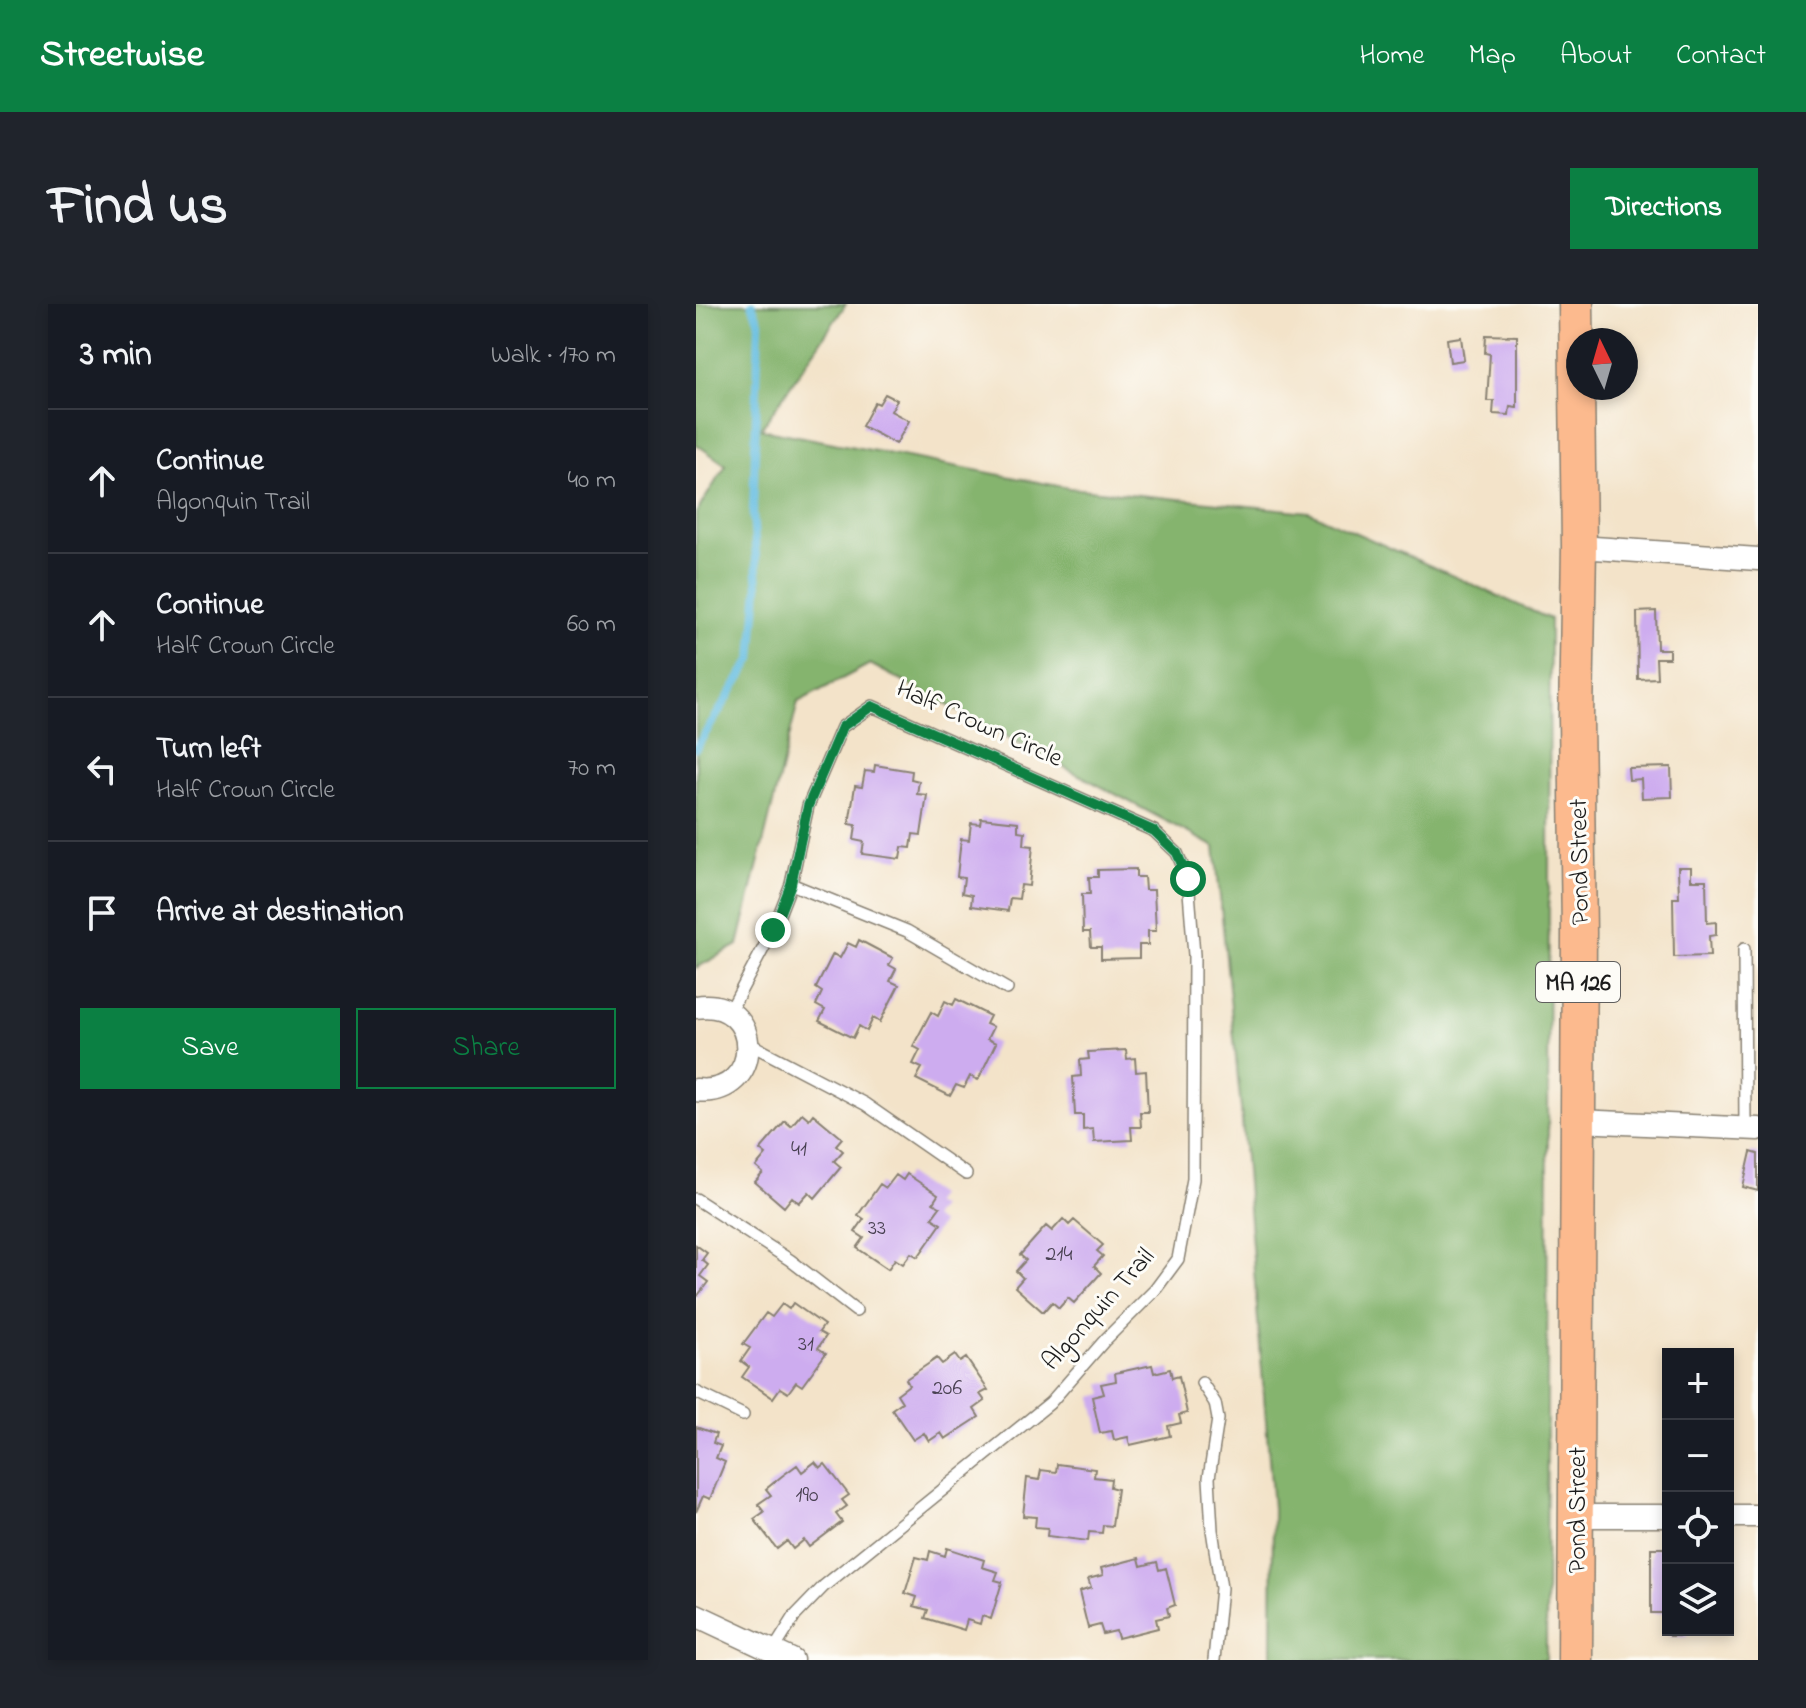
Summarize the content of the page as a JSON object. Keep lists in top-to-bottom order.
{
  "streets": {
    "main road": ["Pond Street", "MA 126"],
    "street": ["Algonquin Trail"],
    "lane": ["Half Crown Circle"]
  },
  "crossings": [
    ["Half Crown Circle", "Algonquin Trail"]
  ],
  "house_numbers": [
    "41",
    "33",
    "214",
    "31",
    "206",
    "190"
  ],
  "north": "top",
  "page": {
    "header": "Streetwise",
    "nav": [
      "Home",
      "Map",
      "About",
      "Contact"
    ],
    "title": "Find us",
    "buttons": [
      "Directions",
      ["Save", "Share"]
    ],
    "heading": ["3 min", "Walk · 170 m"],
    "list": [
      ["Continue", "Algonquin Trail", "40 m"],
      ["Continue", "Half Crown Circle", "60 m"],
      ["Turn left", "Half Crown Circle", "70 m"],
      "Arrive at destination"
    ],
    "map_buttons": ["+", "−"]
  }
}
